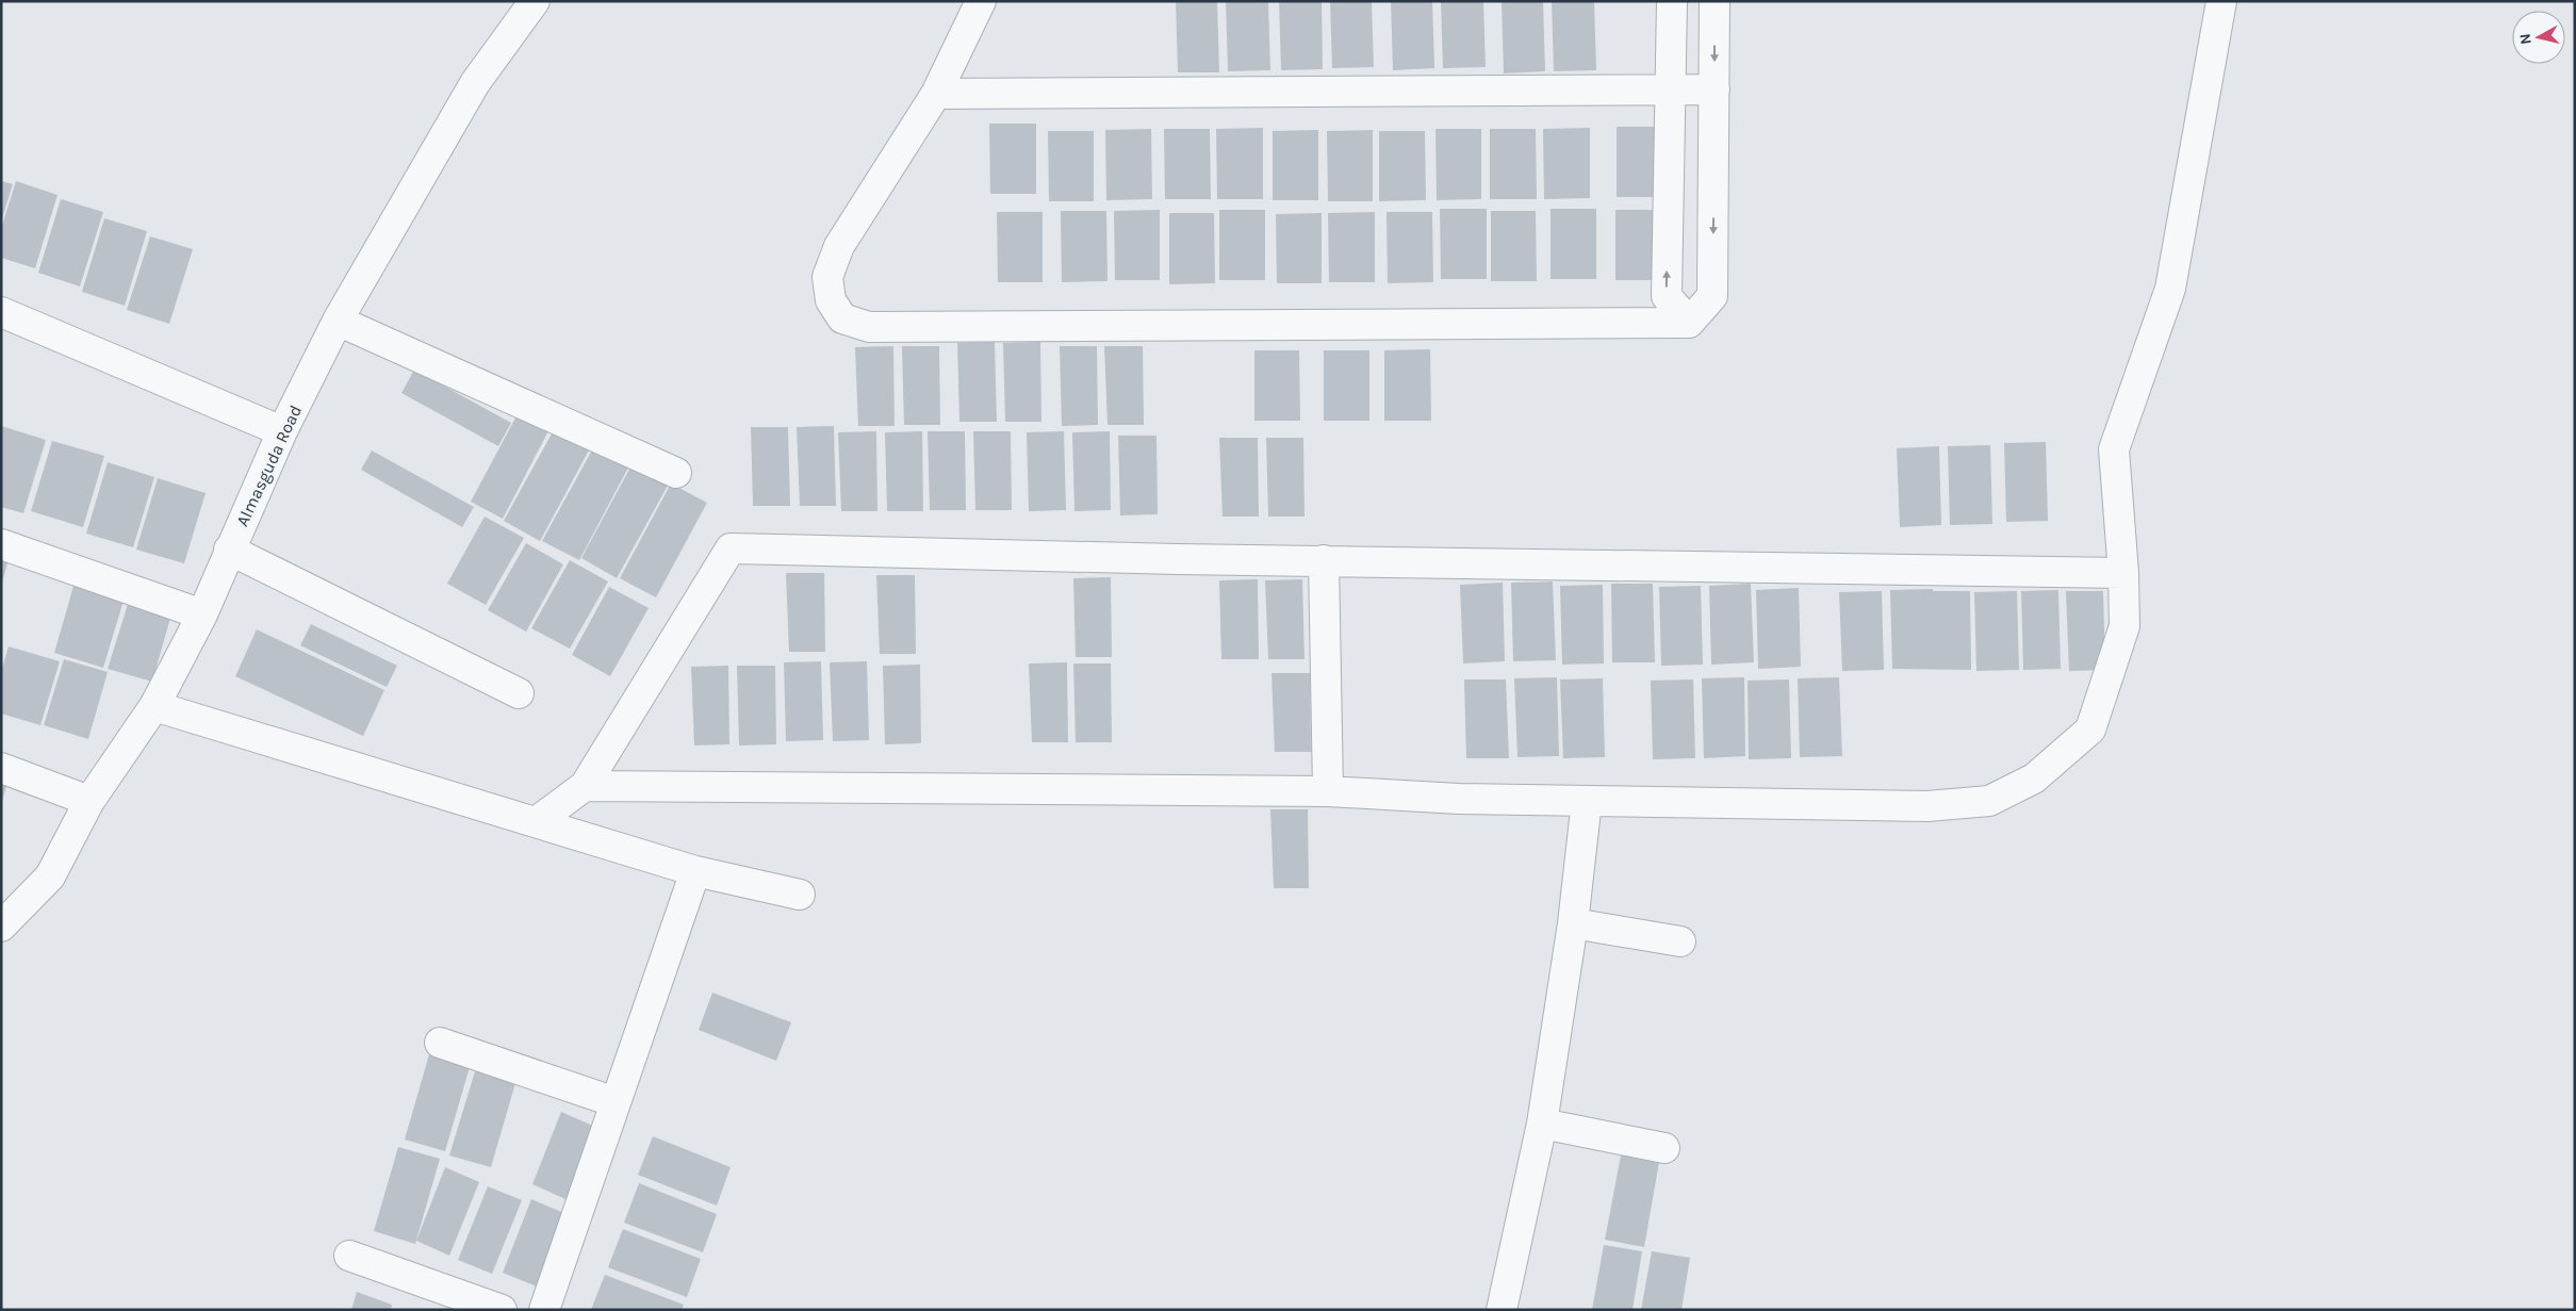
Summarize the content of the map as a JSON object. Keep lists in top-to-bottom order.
{
  "streets": {
    "street": ["Almasguda Road"]
  },
  "north": "left"
}
